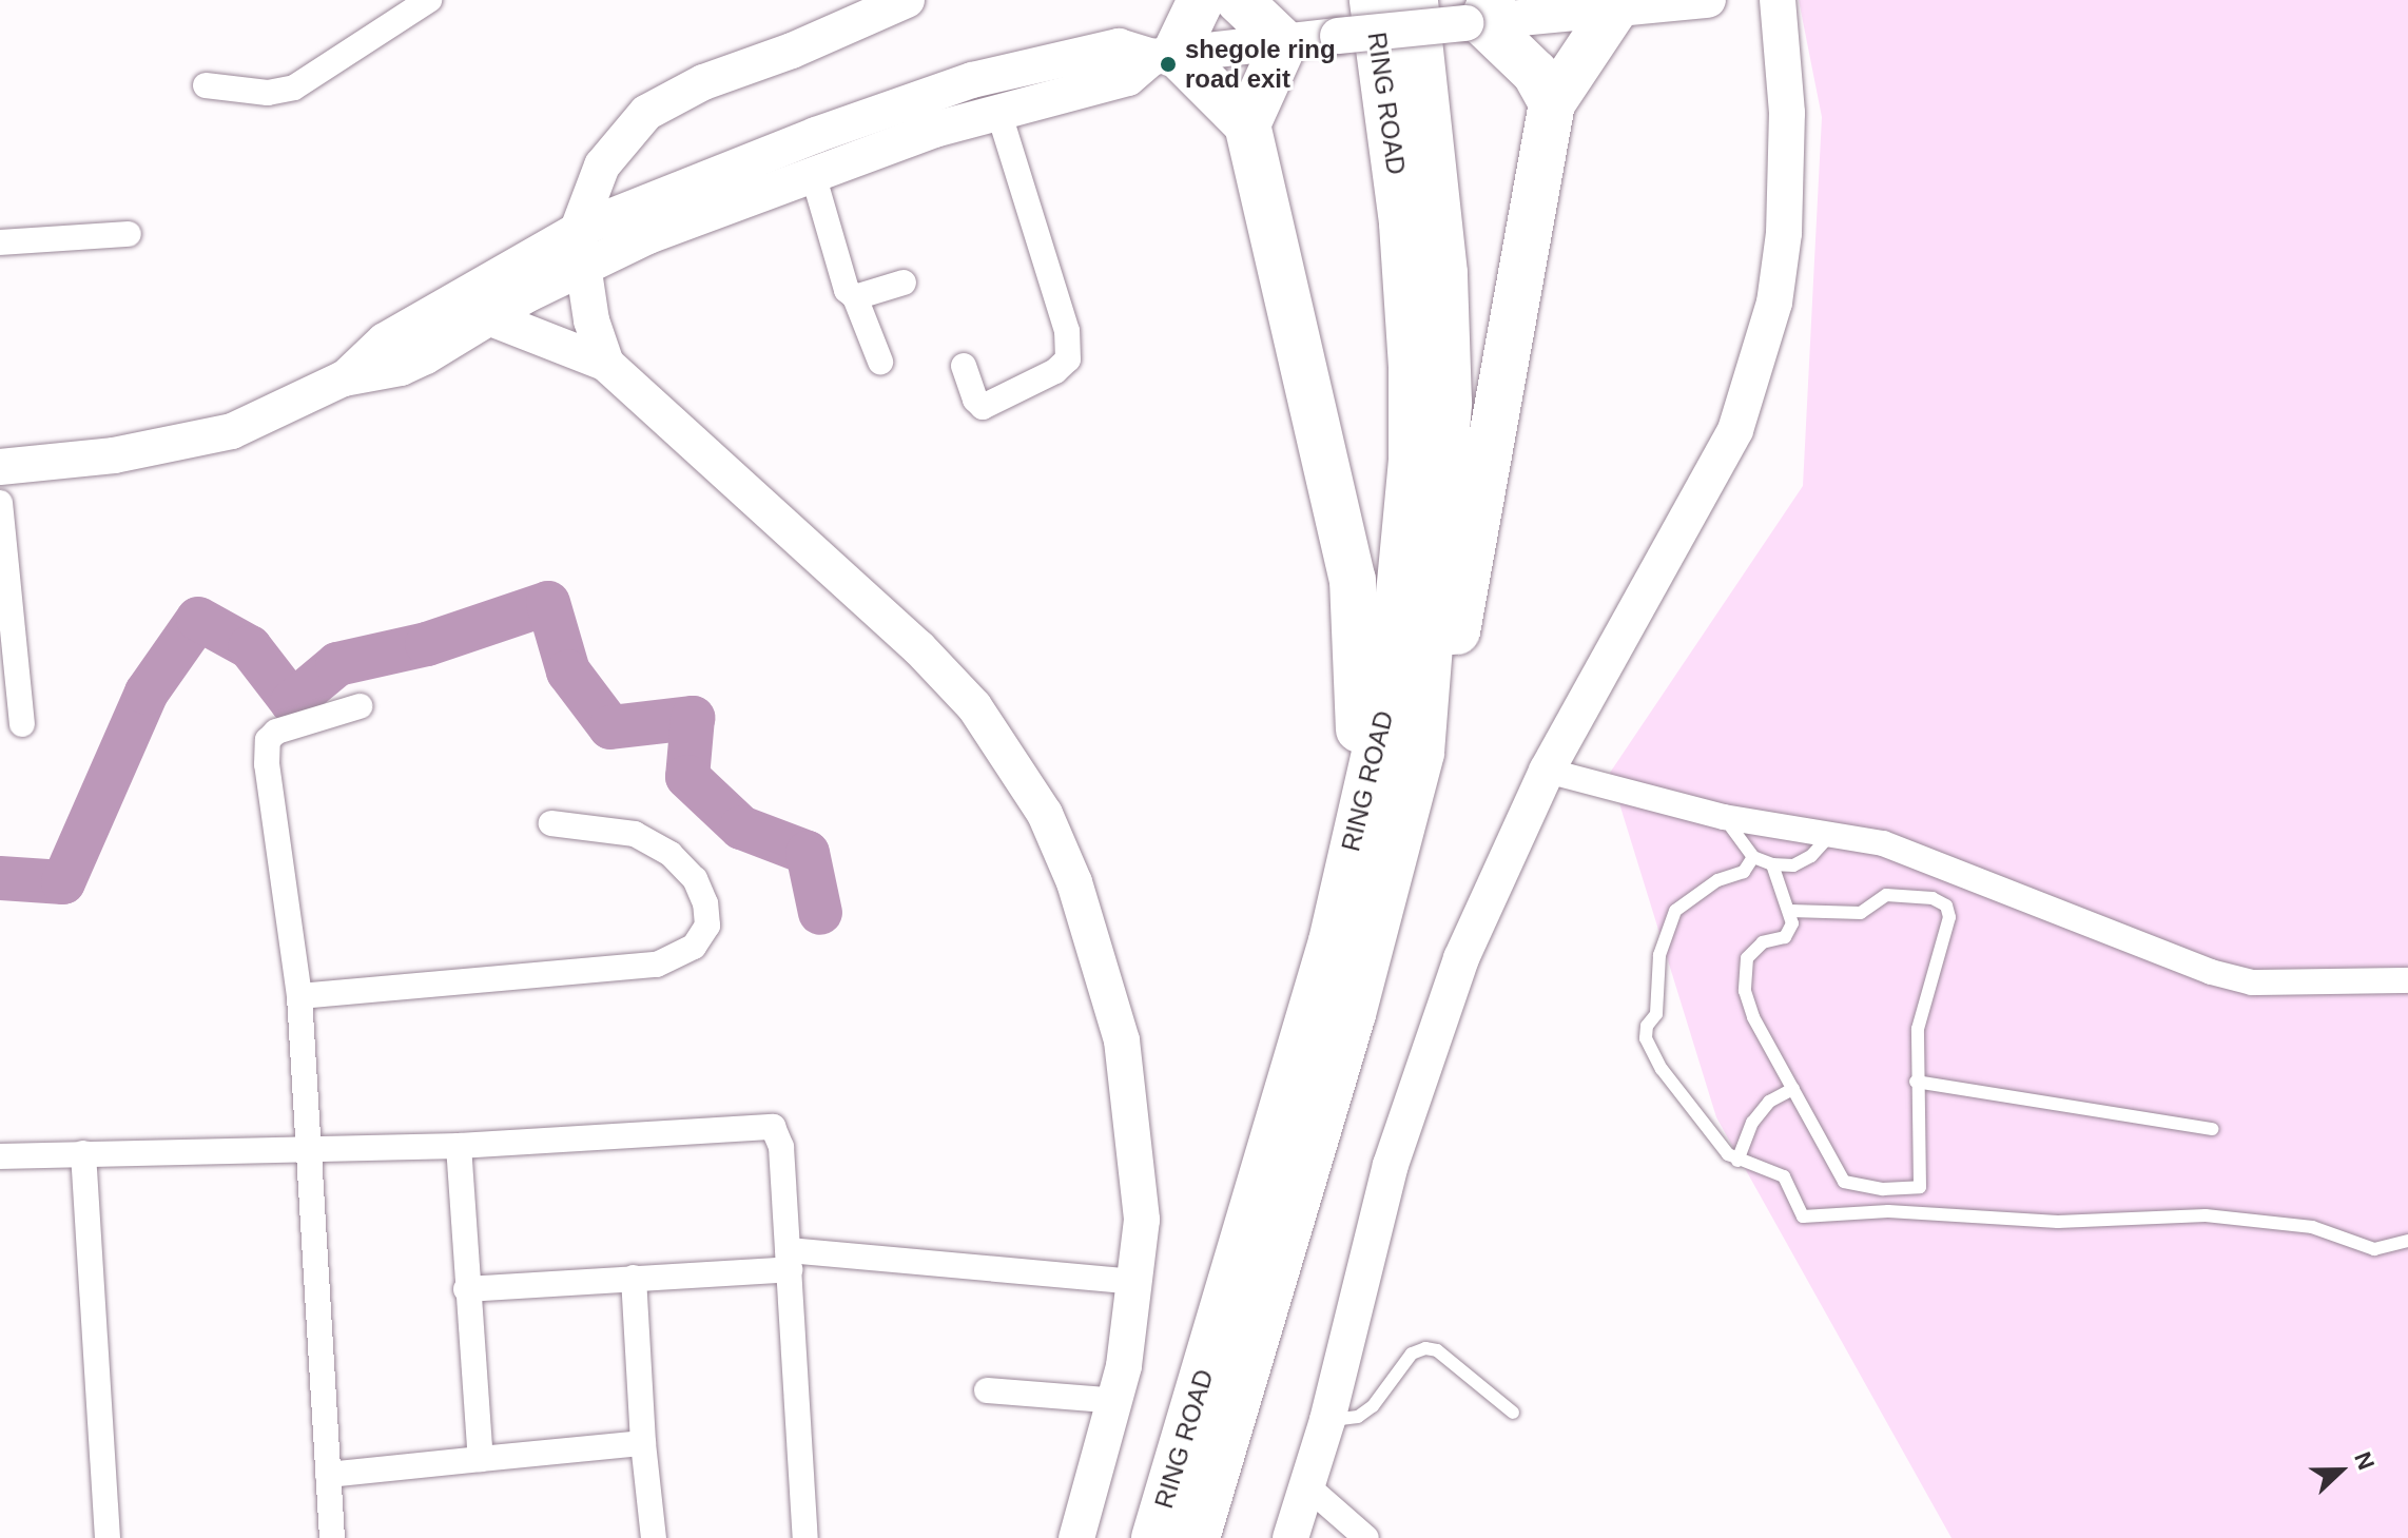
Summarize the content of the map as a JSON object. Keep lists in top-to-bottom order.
{
  "streets": {
    "highway": ["RING ROAD"]
  },
  "places": ["shegole ring road exit"],
  "north": "right"
}
